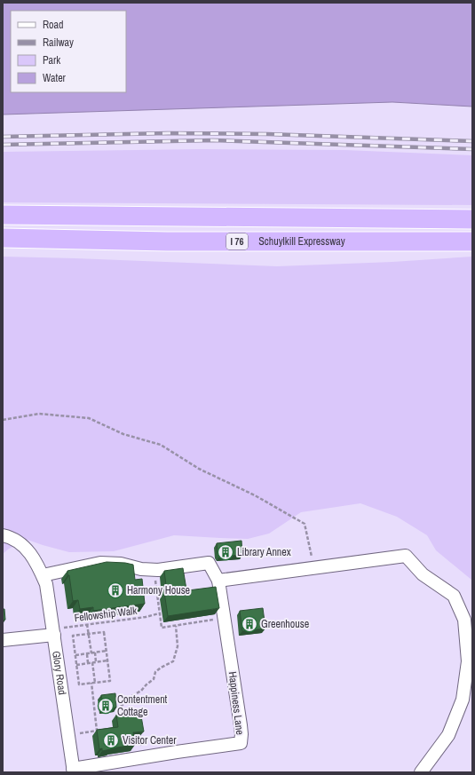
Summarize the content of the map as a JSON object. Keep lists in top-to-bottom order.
{
  "streets": {
    "highway": ["I 76", "Schuylkill Expressway"],
    "lane": ["Glory Road", "Happiness Lane"],
    "path": ["Fellowship Walk"]
  },
  "crossings": [
    ["Fellowship Walk", "Glory Road"],
    ["Glory Road", "Happiness Lane"]
  ],
  "places": {
    "building": [
      "Library Annex",
      "Harmony House",
      "Greenhouse",
      "Contentment Cottage",
      "Visitor Center"
    ]
  },
  "legend": [
    "Road",
    "Railway",
    "Park",
    "Water"
  ]
}
